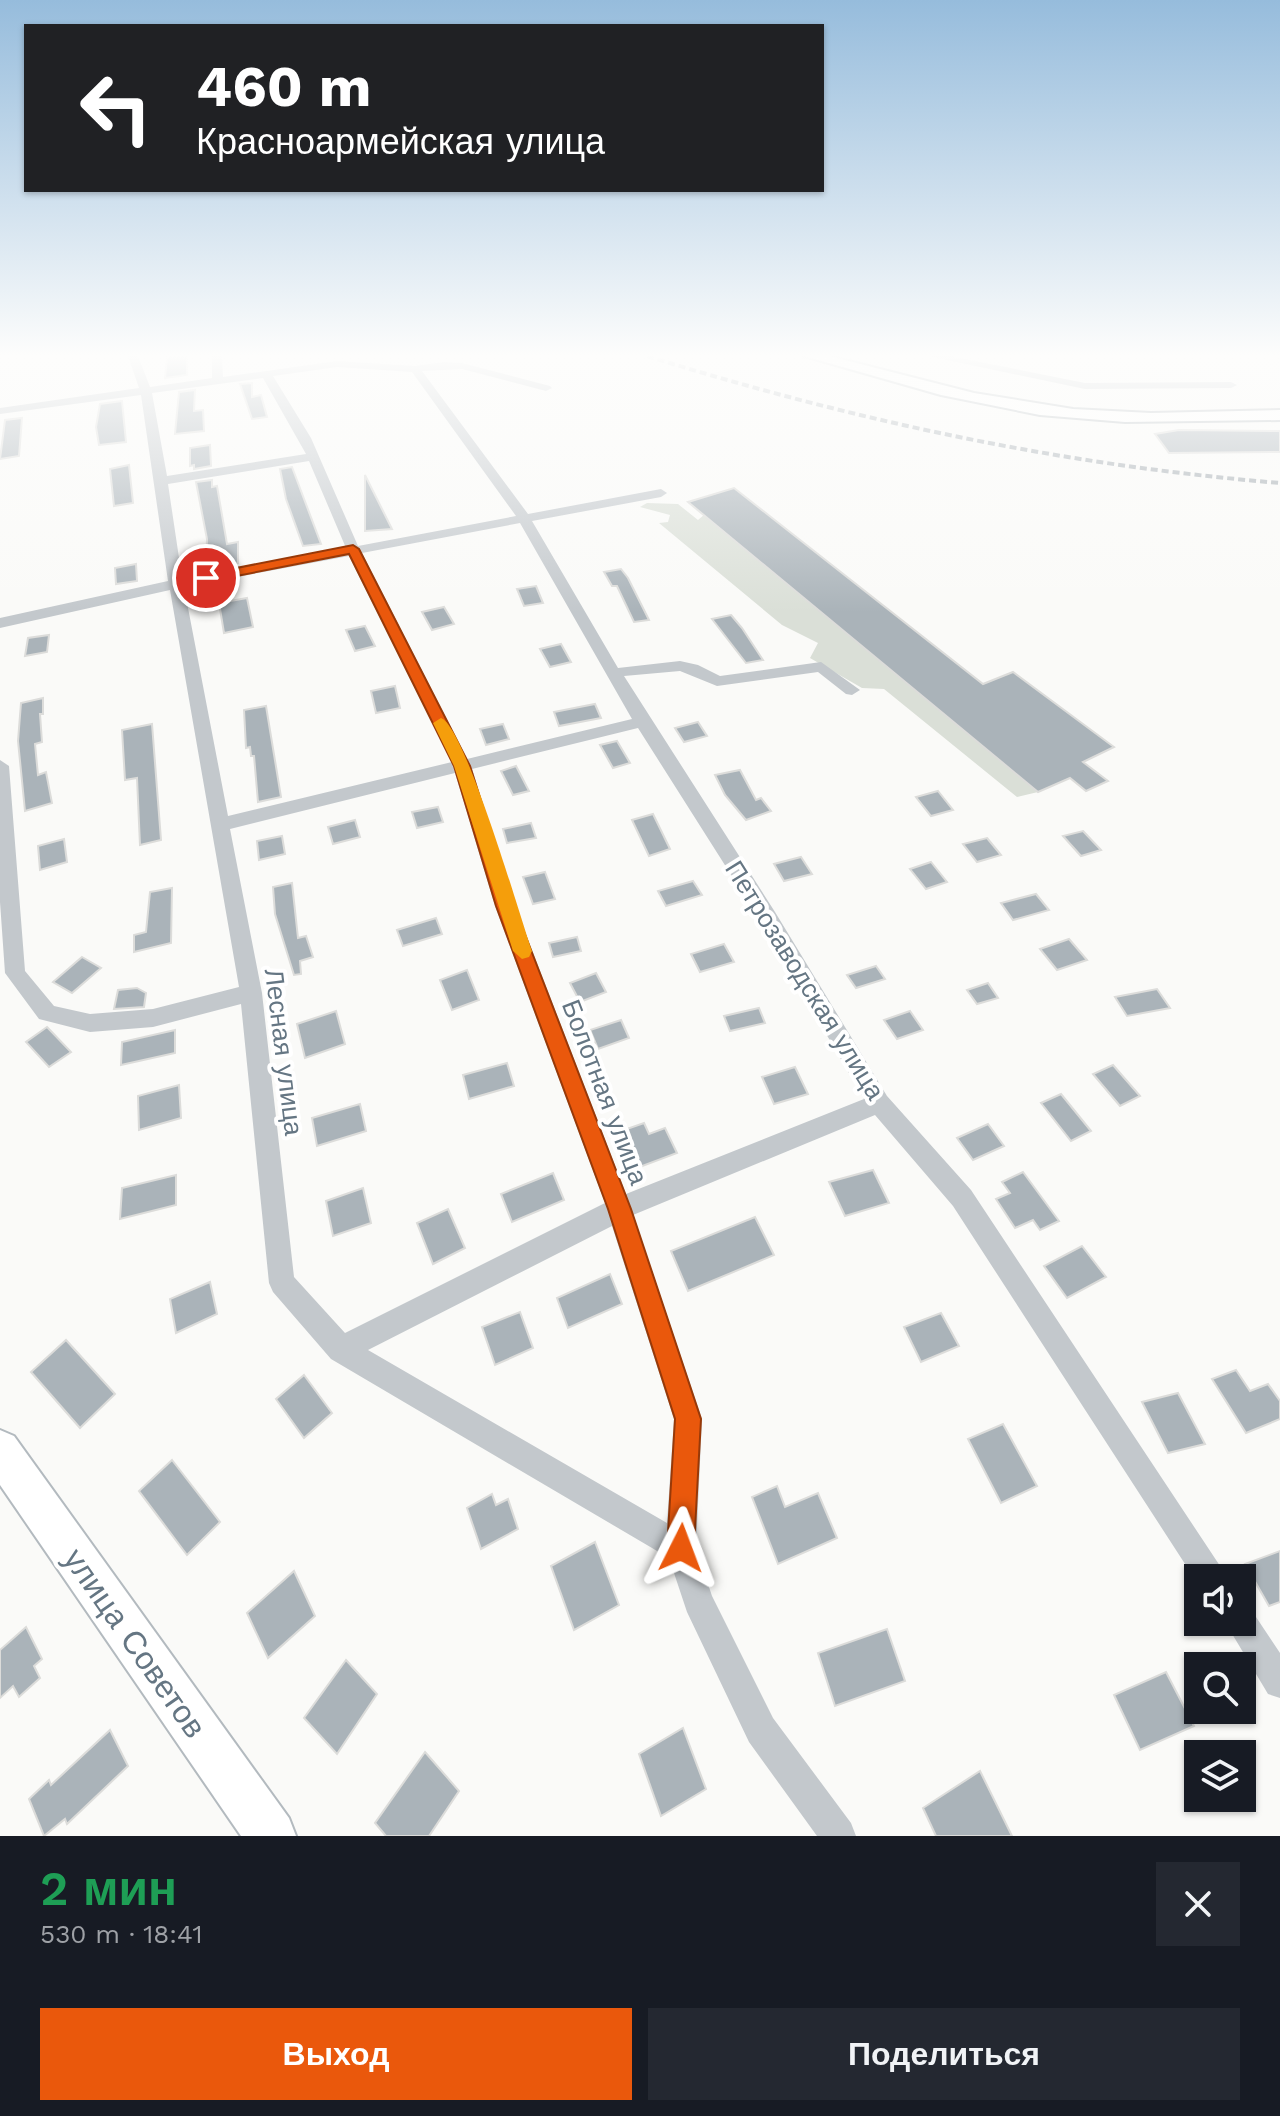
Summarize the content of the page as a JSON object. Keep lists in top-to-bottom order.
{
  "streets": {
    "main road": ["улица Советов"],
    "street": ["Петрозаводская улица", "Лесная улица", "Болотная улица"]
  },
  "crossings": [
    ["Лесная улица", "Болотная улица"]
  ],
  "page": {
    "turn": ["460 m", "Красноармейская улица"],
    "heading": ["2 мин", "530 m · 18:41"],
    "buttons": ["Выход", "Поделиться"]
  }
}
